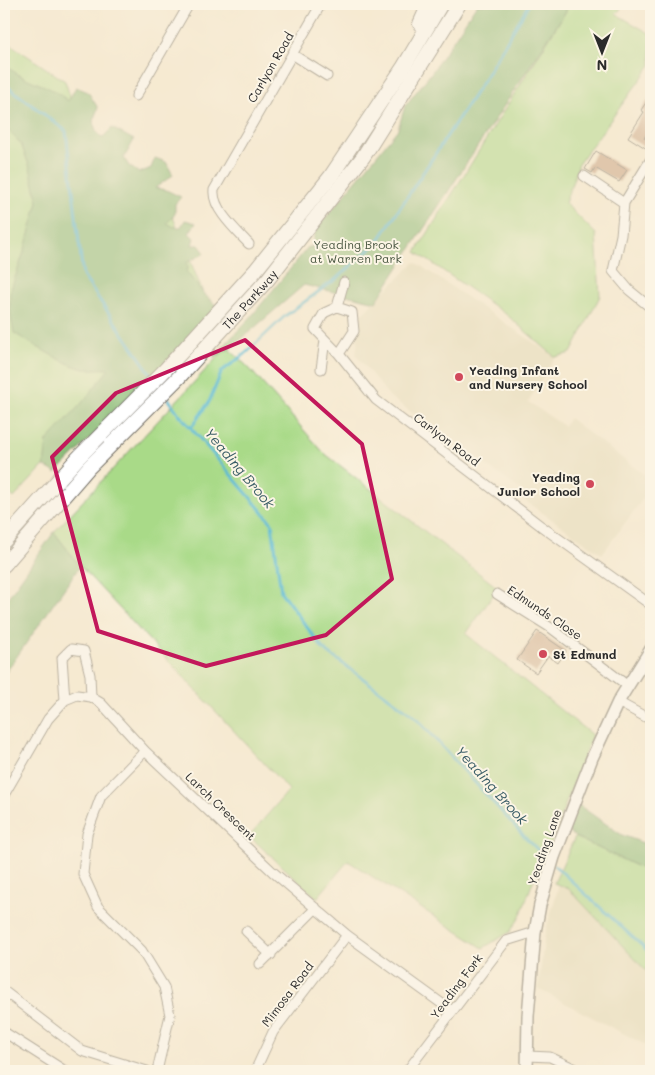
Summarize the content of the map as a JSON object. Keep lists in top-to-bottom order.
{
  "streets": {
    "highway": ["The Parkway"],
    "street": [
      "Carlyon Road",
      "Edmunds Close",
      "Larch Crescent",
      "Yeading Lane",
      "Yeading Fork",
      "Mimosa Road"
    ]
  },
  "crossings": [
    ["Edmunds Close", "Yeading Lane"],
    ["Larch Crescent", "Yeading Fork"],
    ["Larch Crescent", "Mimosa Road"],
    ["Yeading Lane", "Yeading Fork"]
  ],
  "water": ["Yeading Brook"],
  "parks": ["Yeading Brook at Warren Park"],
  "places": ["Yeading Infant and Nursery School", "Yeading Junior School", "St Edmund"],
  "north": "bottom"
}
